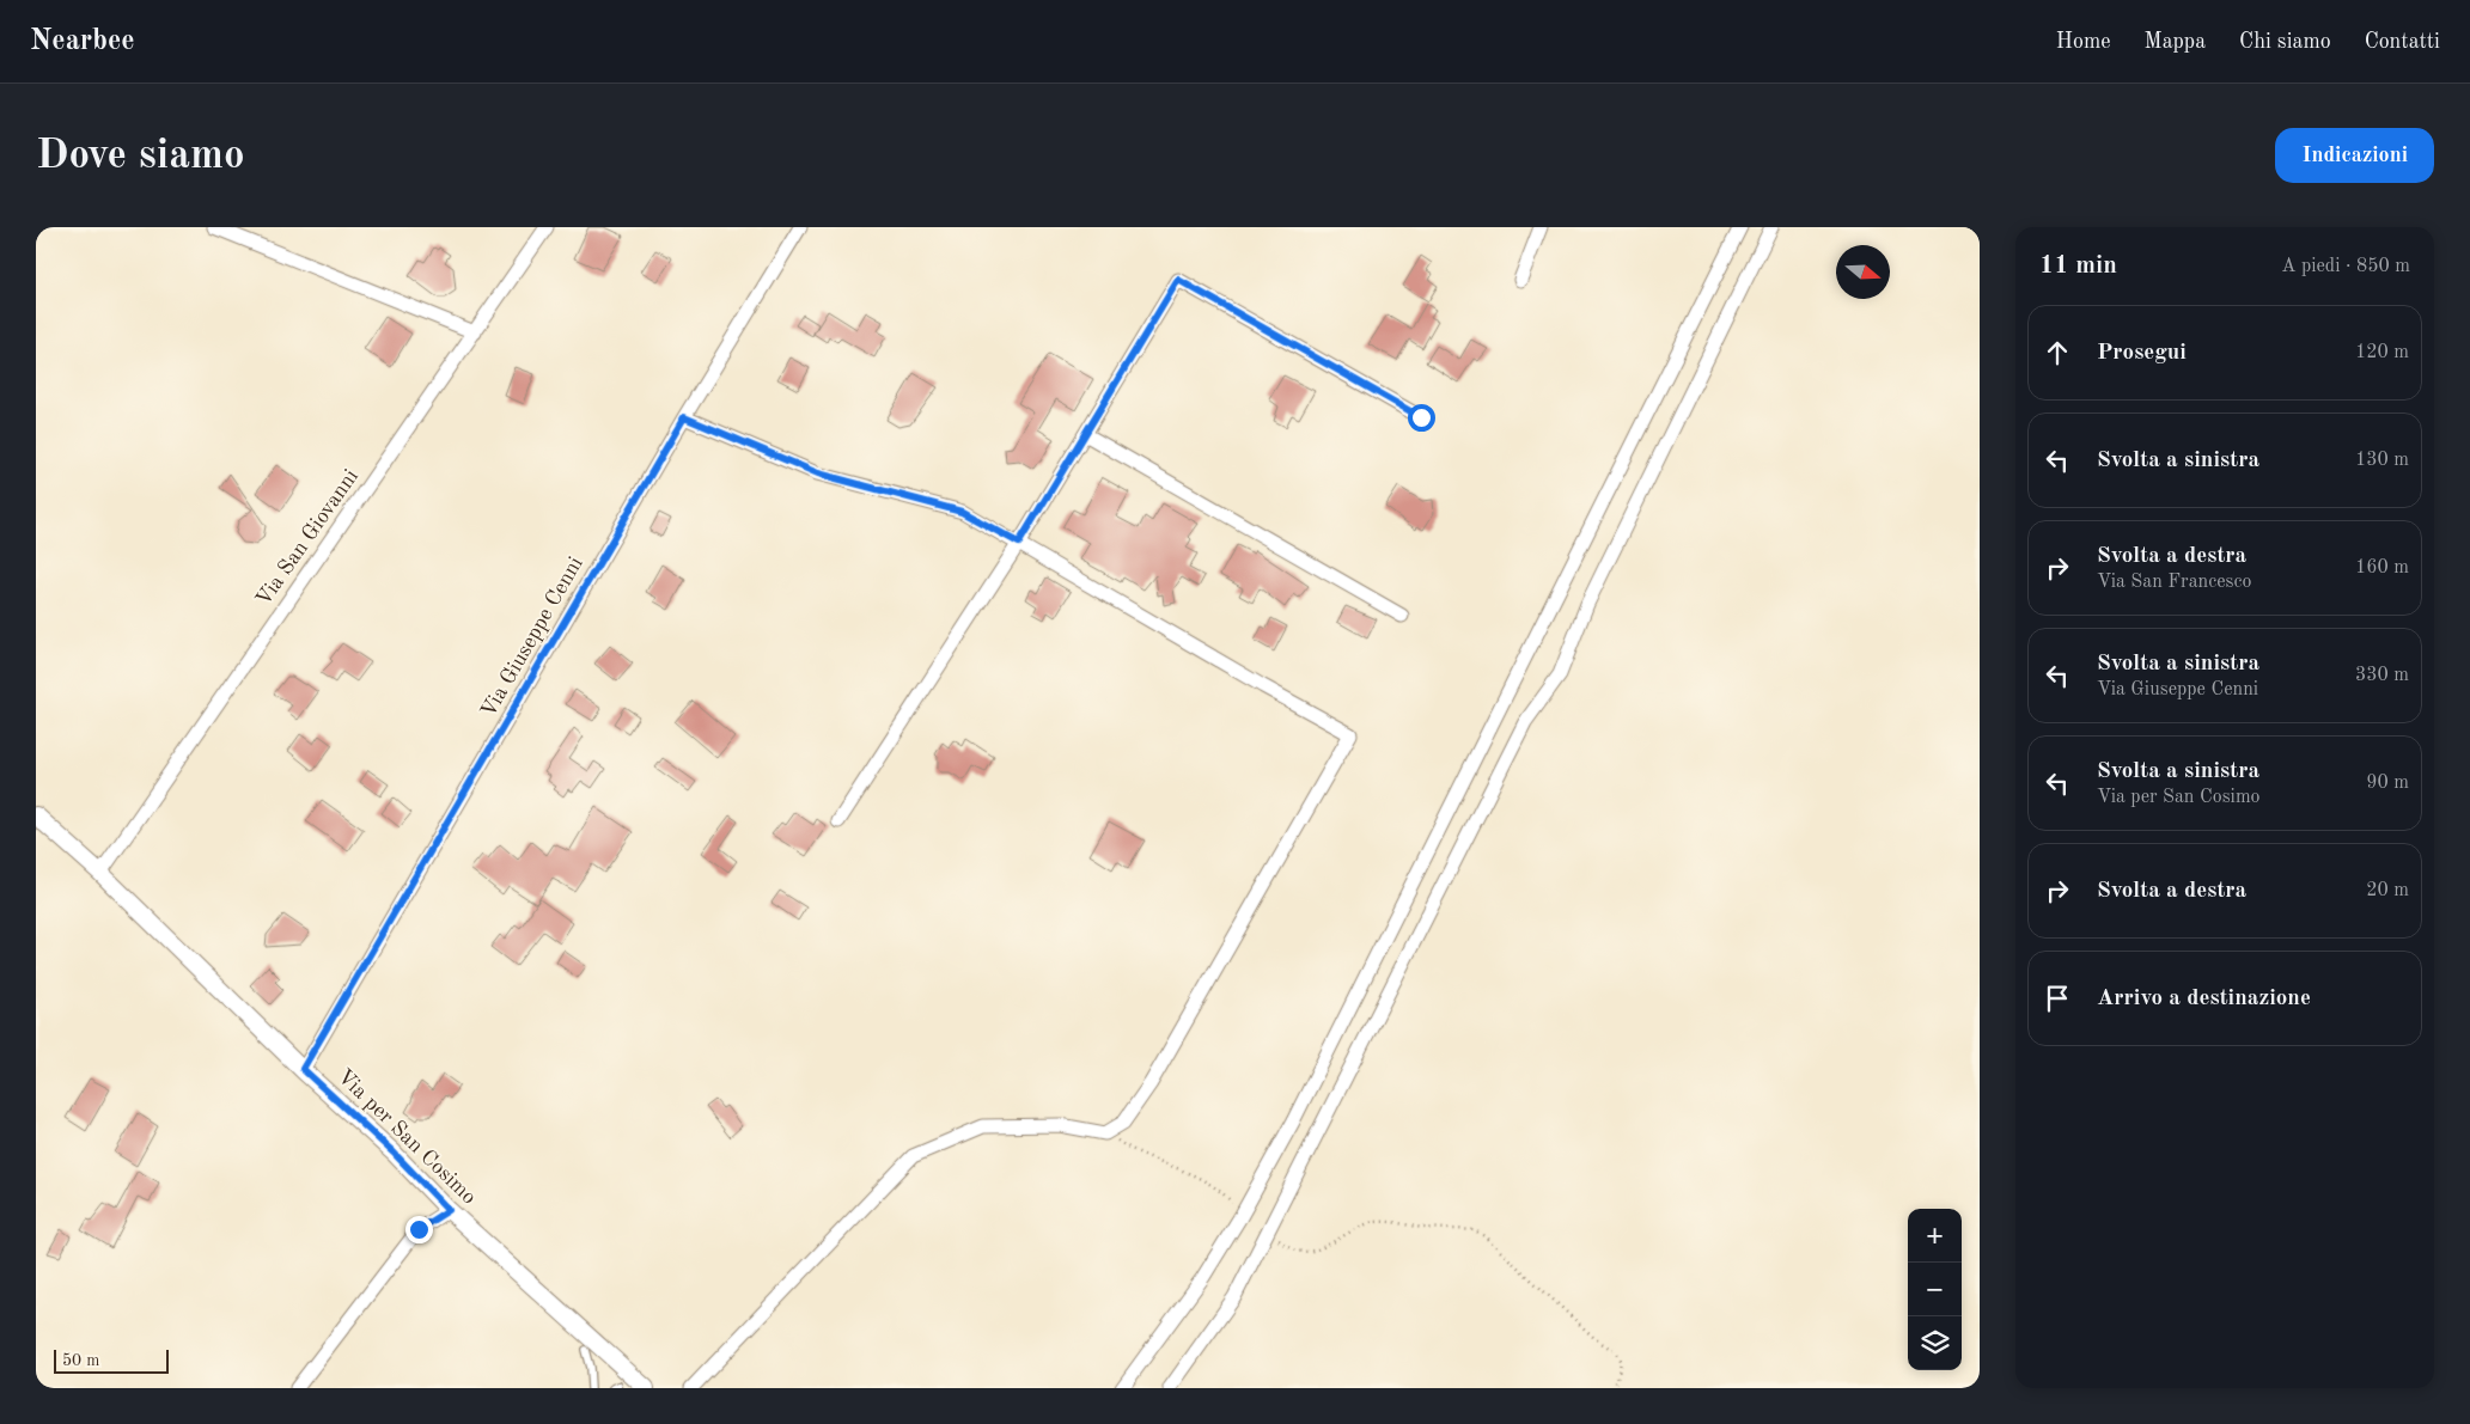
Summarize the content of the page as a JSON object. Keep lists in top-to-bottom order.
{
  "streets": {
    "street": ["Via San Giovanni", "Via Giuseppe Cenni", "Via per San Cosimo"]
  },
  "crossings": [
    ["Via San Giovanni", "Via per San Cosimo"],
    ["Via Giuseppe Cenni", "Via per San Cosimo"]
  ],
  "scale_bar": "50 m",
  "north": "right",
  "page": {
    "header": "Nearbee",
    "nav": [
      "Home",
      "Mappa",
      "Chi siamo",
      "Contatti"
    ],
    "buttons": "Indicazioni",
    "title": "Dove siamo",
    "heading": ["11 min", "A piedi · 850 m"],
    "list": [
      ["Prosegui", "120 m"],
      ["Svolta a sinistra", "130 m"],
      ["Svolta a destra", "Via San Francesco", "160 m"],
      ["Svolta a sinistra", "Via Giuseppe Cenni", "330 m"],
      ["Svolta a sinistra", "Via per San Cosimo", "90 m"],
      ["Svolta a destra", "20 m"],
      "Arrivo a destinazione"
    ],
    "map_buttons": ["+", "−"],
    "scale": "50 m"
  }
}
